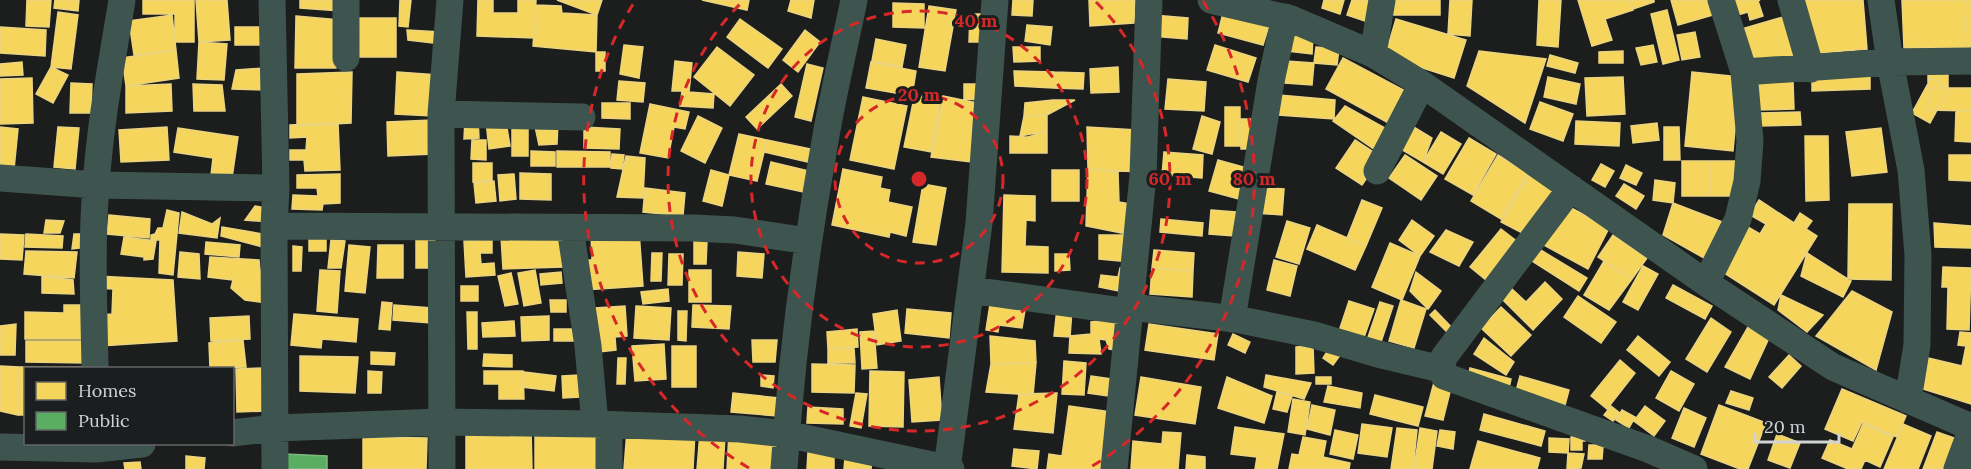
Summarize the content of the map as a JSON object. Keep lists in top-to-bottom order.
{
  "legend": ["Homes", "Public"],
  "scale_bar": "20 m",
  "rings": [
    "40 m",
    "20 m",
    "60 m",
    "80 m"
  ]
}
